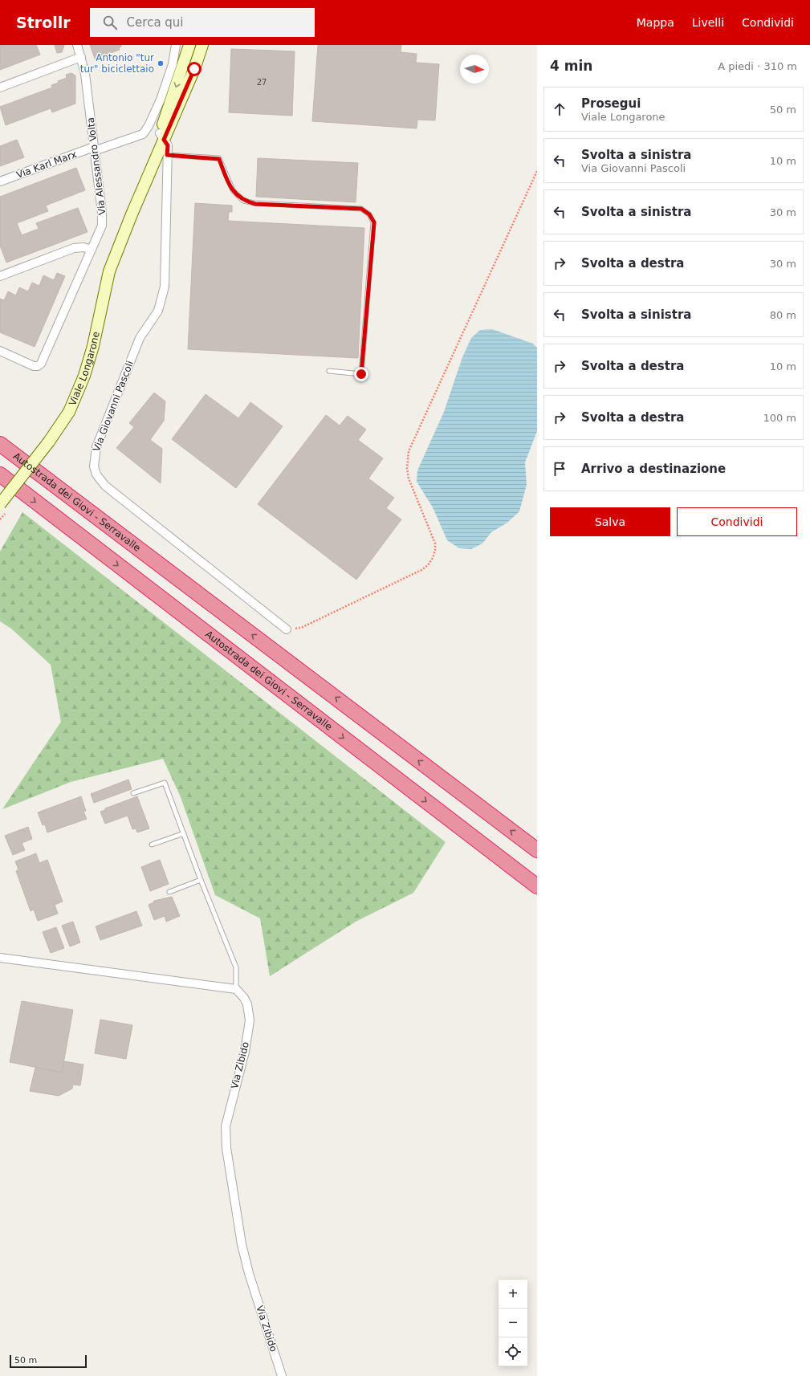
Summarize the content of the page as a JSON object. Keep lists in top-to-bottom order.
{
  "streets": {
    "highway": ["Autostrada dei Giovi - Serravalle"],
    "main road": ["Viale Longarone"],
    "street": [
      "Via Karl Marx",
      "Via Alessandro Volta",
      "Via Giovanni Pascoli",
      "Via Zibido"
    ]
  },
  "crossings": [
    ["Via Karl Marx", "Via Alessandro Volta"],
    ["Viale Longarone", "Via Giovanni Pascoli"]
  ],
  "places": ["Antonio \"tur tur\" biciclettaio"],
  "house_numbers": ["27"],
  "scale_bar": "50 m",
  "north": "right",
  "page": {
    "header": "Strollr",
    "search": "Cerca qui",
    "nav": ["Mappa", "Livelli", "Condividi"],
    "heading": ["4 min", "A piedi · 310 m"],
    "list": [
      ["Prosegui", "Viale Longarone", "50 m"],
      ["Svolta a sinistra", "Via Giovanni Pascoli", "10 m"],
      ["Svolta a sinistra", "30 m"],
      ["Svolta a destra", "30 m"],
      ["Svolta a sinistra", "80 m"],
      ["Svolta a destra", "10 m"],
      ["Svolta a destra", "100 m"],
      "Arrivo a destinazione"
    ],
    "buttons": ["Salva", "Condividi"],
    "map_buttons": ["+", "−"],
    "scale": "50 m"
  }
}
